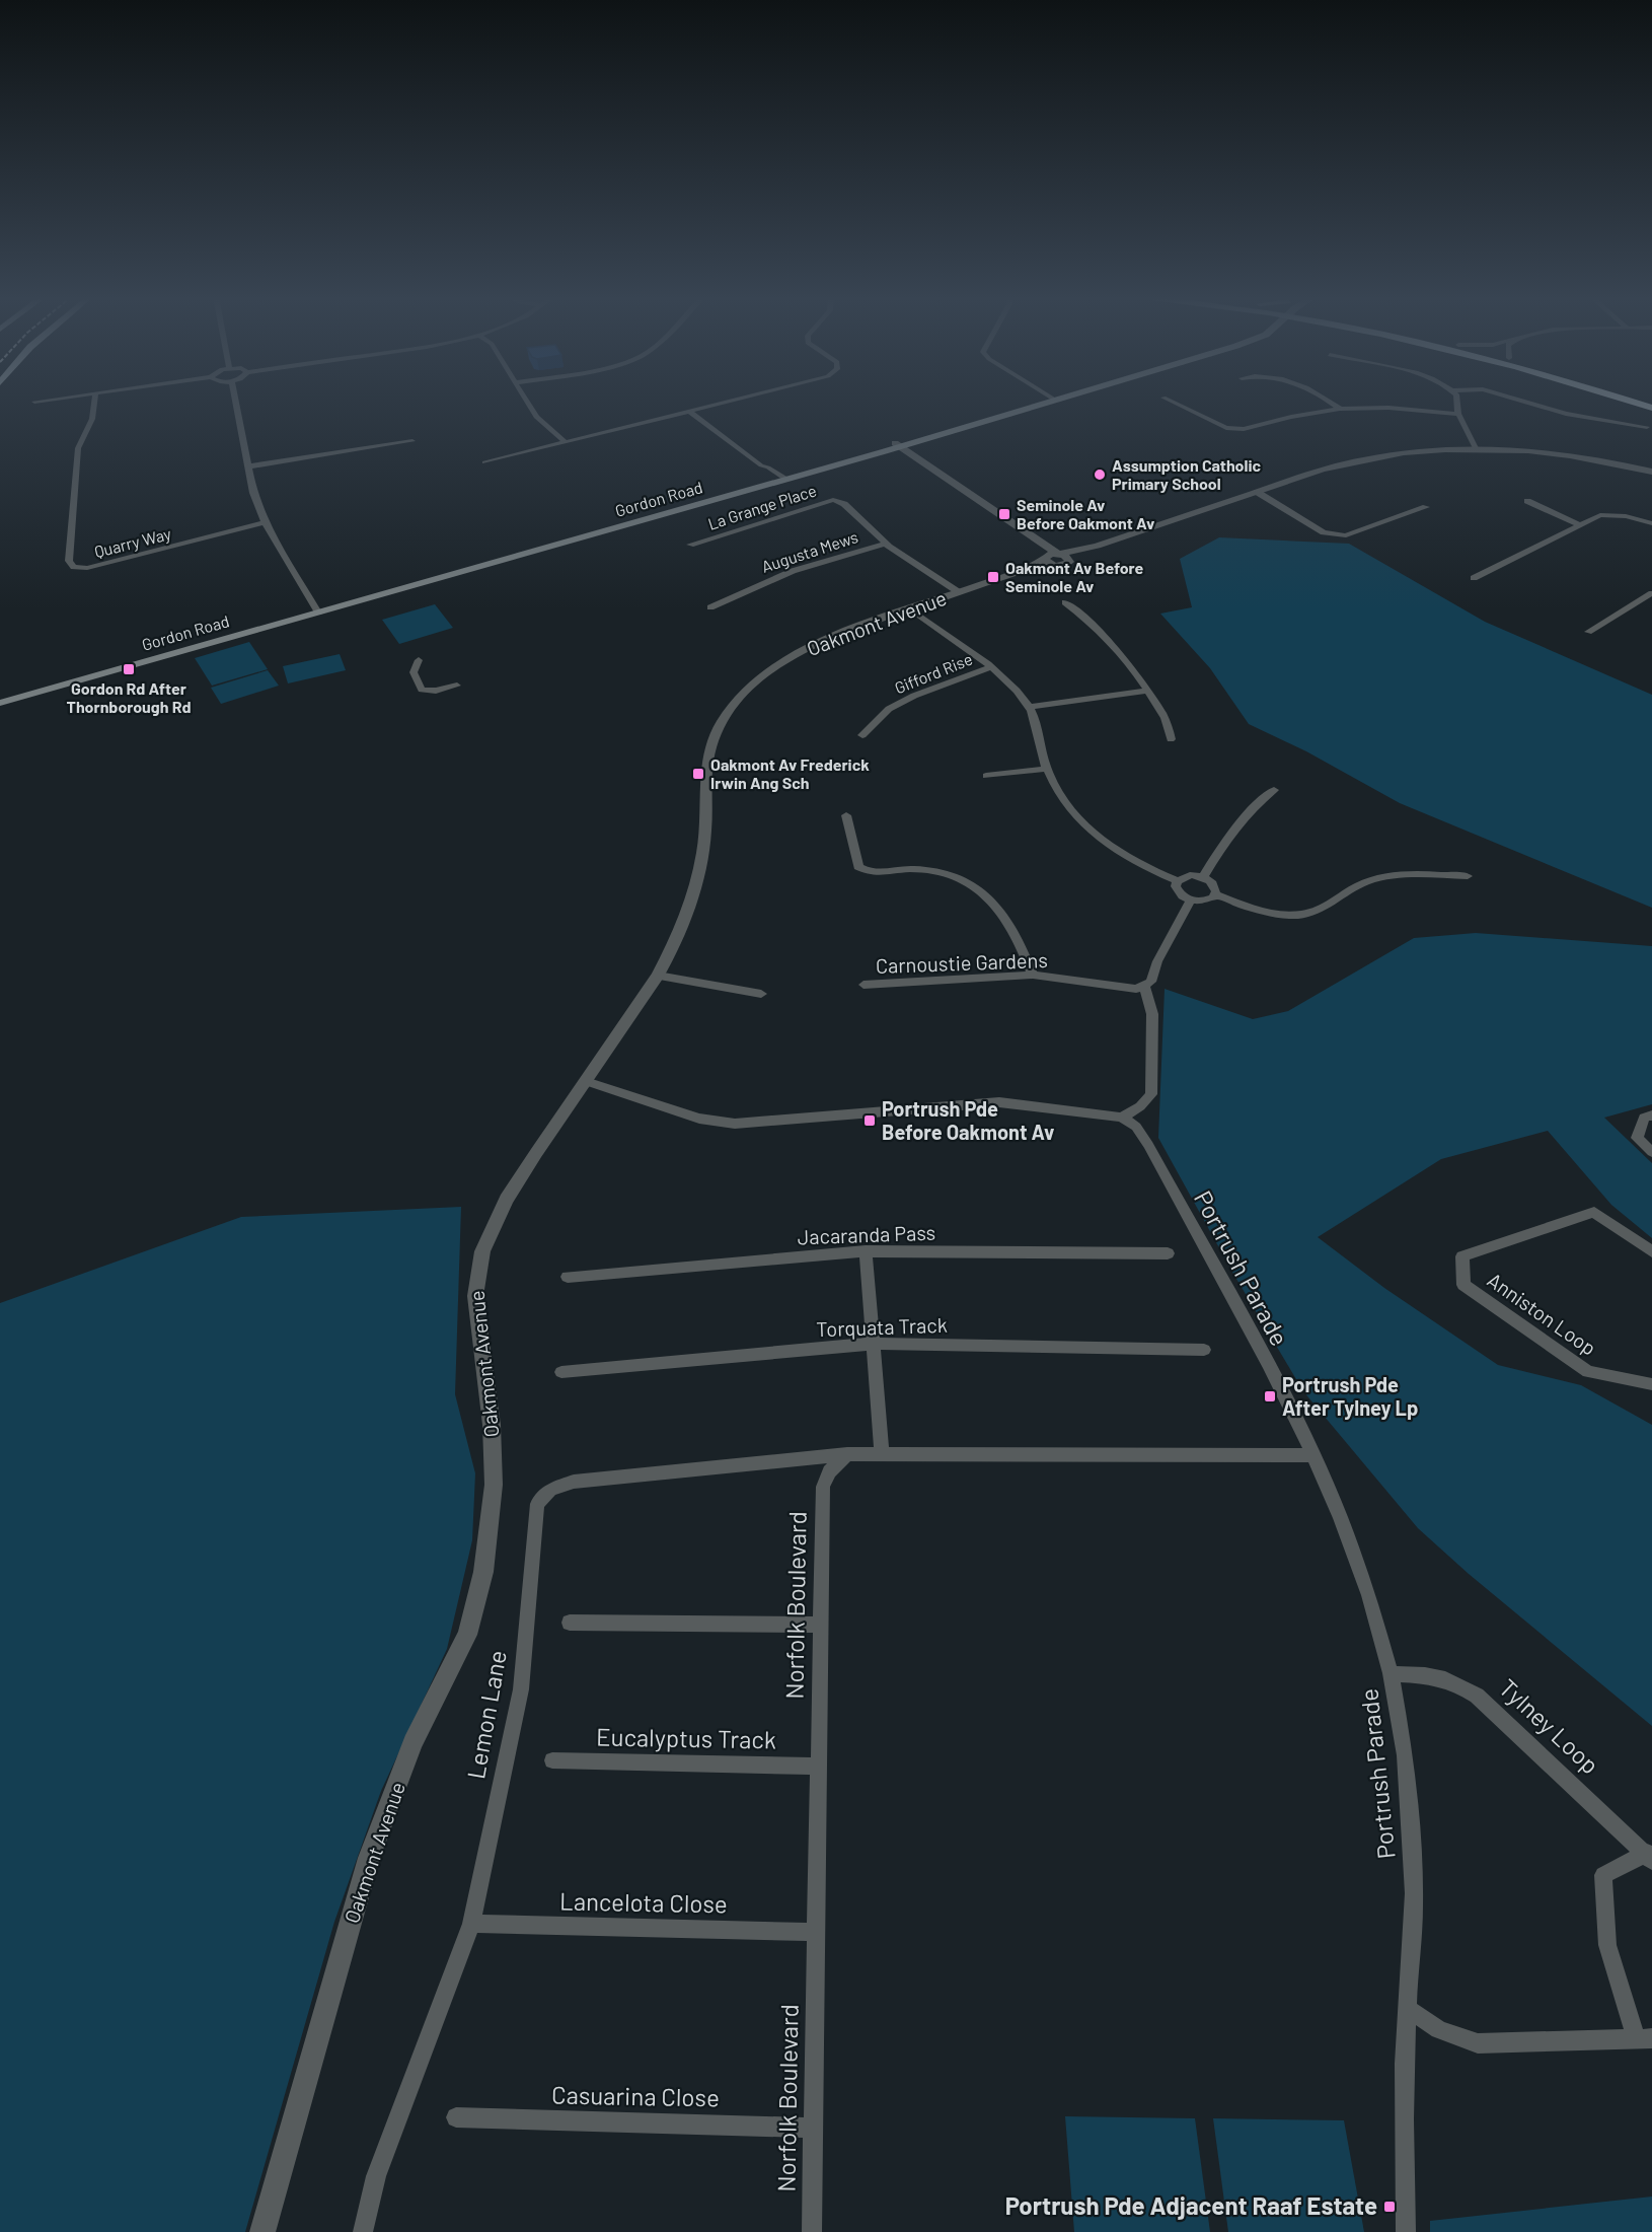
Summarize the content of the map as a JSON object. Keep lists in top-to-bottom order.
{
  "streets": {
    "main road": ["Gordon Road"],
    "street": [
      "La Grange Place",
      "Quarry Way",
      "Augusta Mews",
      "Oakmont Avenue",
      "Gifford Rise",
      "Carnoustie Gardens",
      "Jacaranda Pass",
      "Portrush Parade",
      "Anniston Loop",
      "Torquata Track",
      "Norfolk Boulevard",
      "Lemon Lane",
      "Tylney Loop",
      "Eucalyptus Track",
      "Lancelota Close",
      "Casuarina Close"
    ]
  },
  "crossings": [
    ["La Grange Place", "Augusta Mews"],
    ["La Grange Place", "Oakmont Avenue"],
    ["Portrush Parade", "Tylney Loop"],
    ["Norfolk Boulevard", "Lemon Lane"],
    ["Norfolk Boulevard", "Eucalyptus Track"],
    ["Norfolk Boulevard", "Lancelota Close"],
    ["Norfolk Boulevard", "Casuarina Close"],
    ["Lemon Lane", "Lancelota Close"]
  ],
  "places": {
    "other": ["Assumption Catholic Primary School"],
    "transit": [
      "Seminole Av Before Oakmont Av",
      "Oakmont Av Before Seminole Av",
      "Gordon Rd After Thornborough Rd",
      "Oakmont Av Frederick Irwin Ang Sch",
      "Portrush Pde Before Oakmont Av",
      "Portrush Pde After Tylney Lp",
      "Portrush Pde Adjacent Raaf Estate"
    ]
  }
}
